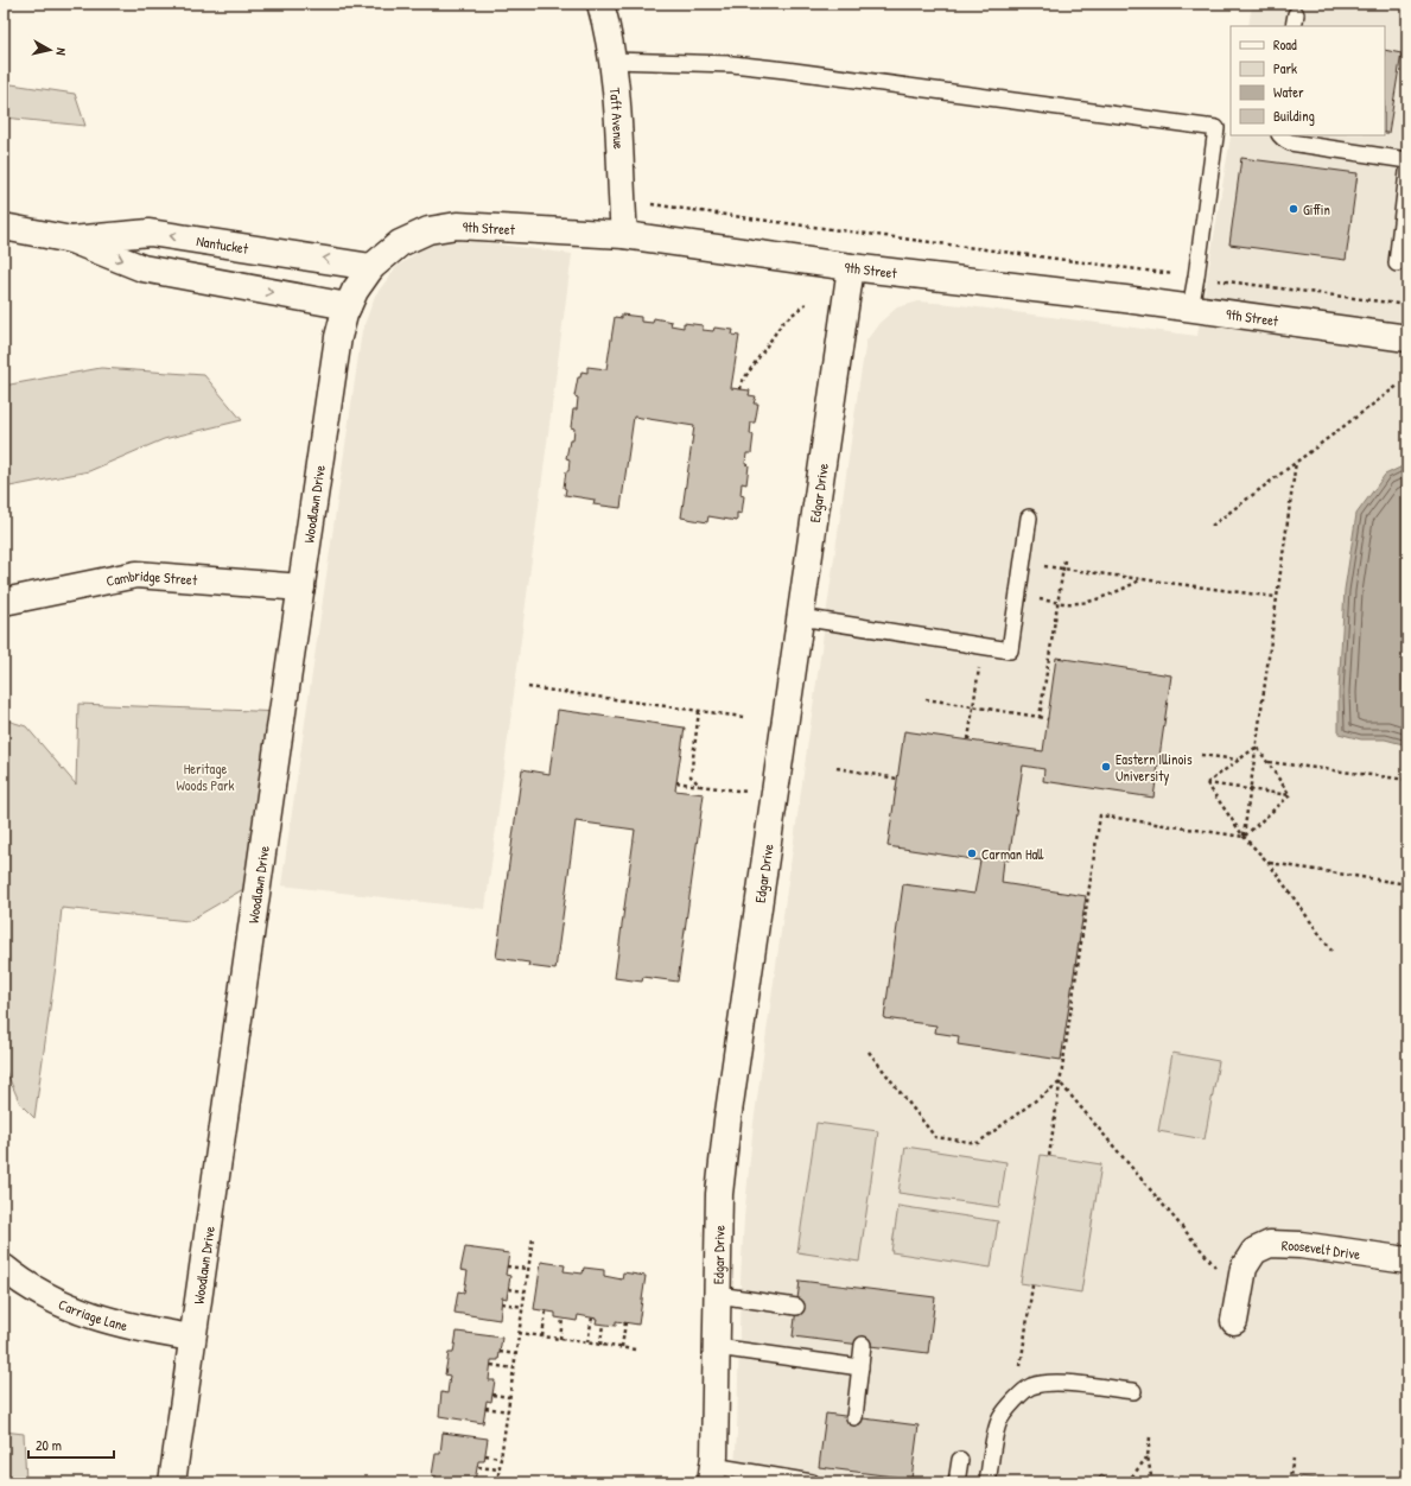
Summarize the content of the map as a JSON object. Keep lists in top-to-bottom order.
{
  "streets": {
    "street": [
      "Taft Avenue",
      "9th Street",
      "Nantucket",
      "Edgar Drive",
      "Woodlawn Drive",
      "Cambridge Street",
      "Roosevelt Drive",
      "Carriage Lane"
    ]
  },
  "crossings": [
    ["Taft Avenue", "9th Street"],
    ["9th Street", "Nantucket"],
    ["9th Street", "Edgar Drive"],
    ["9th Street", "Woodlawn Drive"],
    ["Nantucket", "Woodlawn Drive"],
    ["Woodlawn Drive", "Cambridge Street"],
    ["Woodlawn Drive", "Carriage Lane"]
  ],
  "parks": ["Heritage Woods Park"],
  "places": ["Giffin", "Eastern Illinois University", "Carman Hall"],
  "legend": [
    "Road",
    "Park",
    "Water",
    "Building"
  ],
  "scale_bar": "20 m",
  "north": "right"
}
